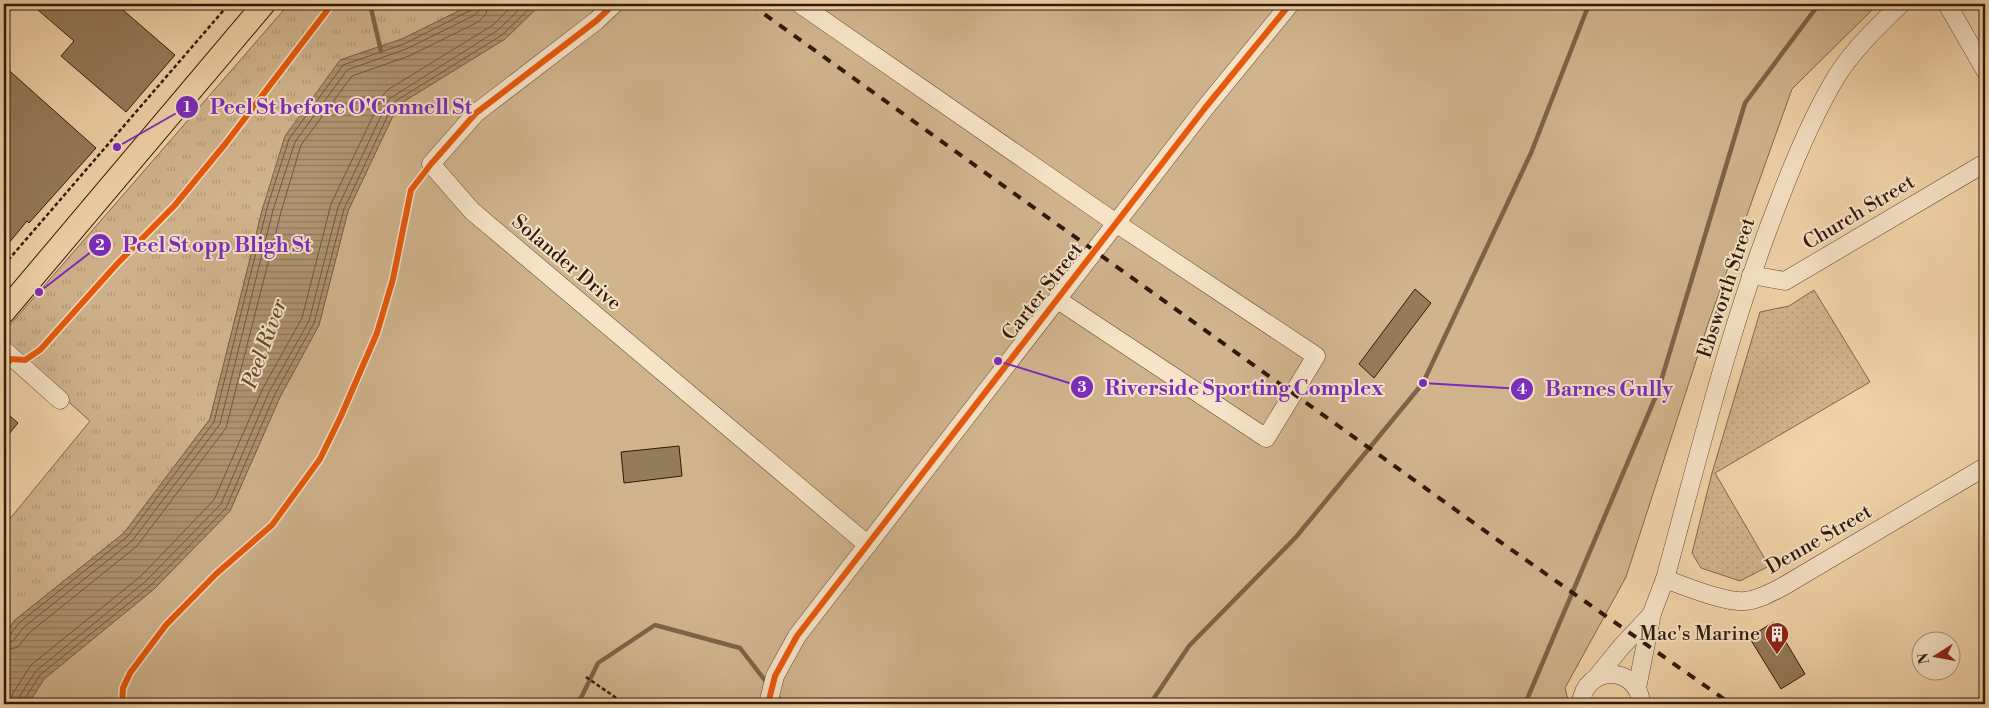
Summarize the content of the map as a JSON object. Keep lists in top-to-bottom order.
{
  "streets": {
    "street": [
      "Church Street",
      "Solander Drive",
      "Ebsworth Street",
      "Carter Street",
      "Denne Street"
    ]
  },
  "crossings": [
    ["Church Street", "Ebsworth Street"],
    ["Solander Drive", "Carter Street"],
    ["Ebsworth Street", "Denne Street"]
  ],
  "water": ["Peel River"],
  "places": {
    "other": [
      "Peel St before O'Connell St",
      "Peel St opp Bligh St",
      "Riverside Sporting Complex",
      "Barnes Gully"
    ],
    "building": ["Mac's Marine"]
  },
  "north": "left"
}
